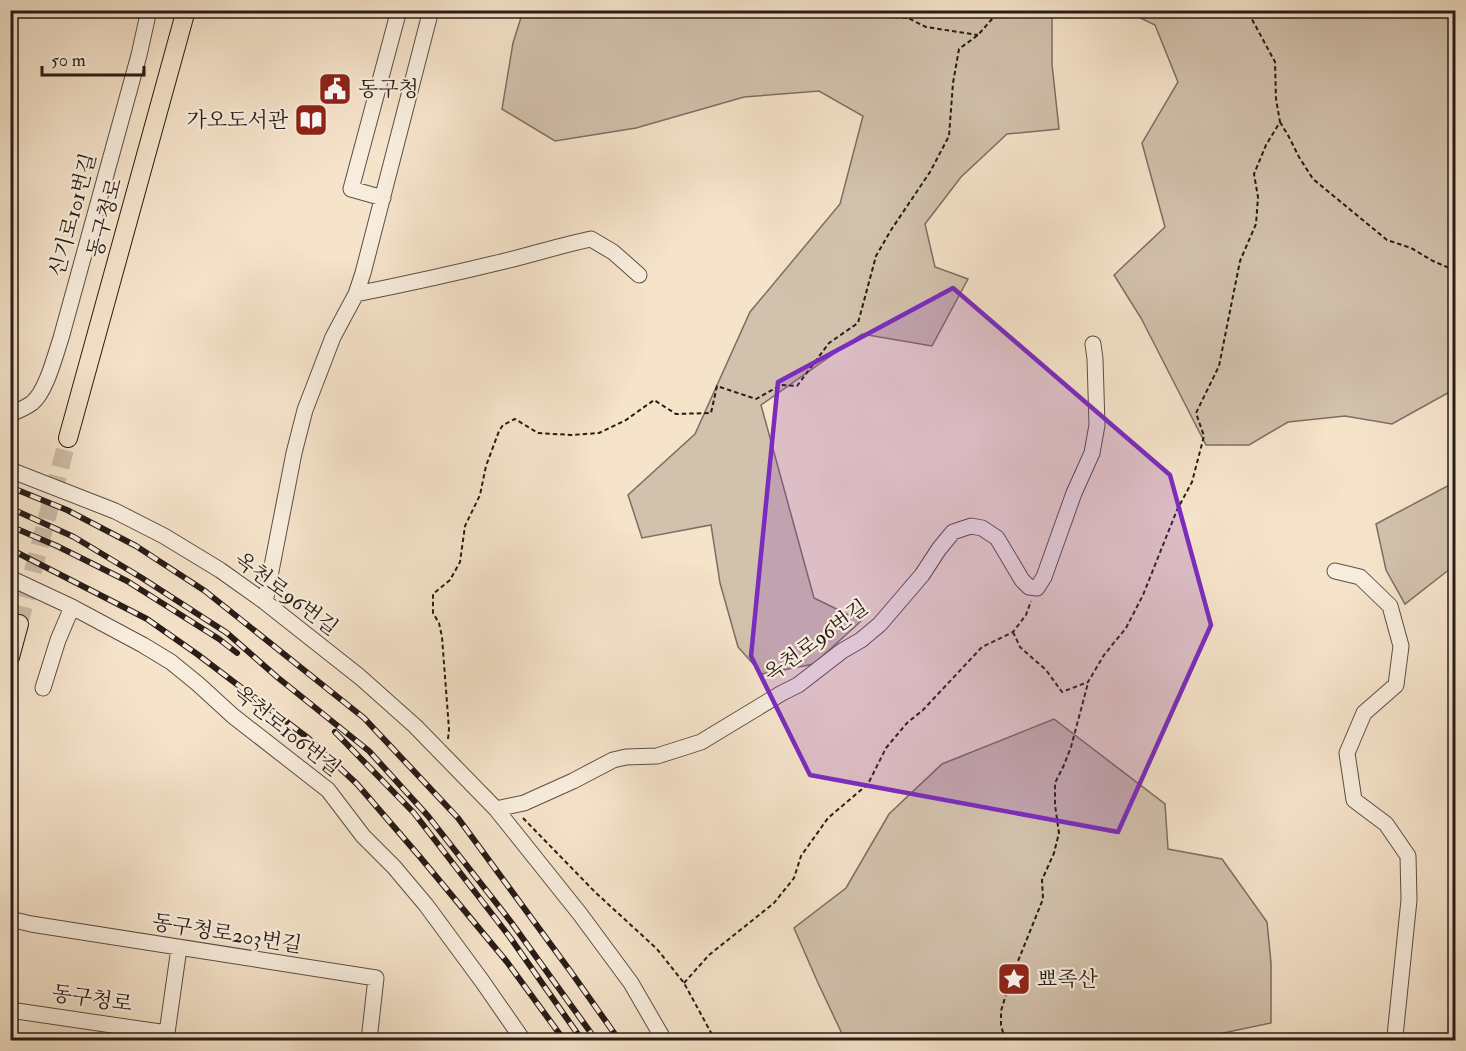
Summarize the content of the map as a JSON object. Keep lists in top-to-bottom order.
{
  "streets": {
    "main road": ["동구청로"],
    "street": [
      "신기로101번길",
      "옥천로96번길",
      "옥천로106번길",
      "동구청로203번길"
    ]
  },
  "places": {
    "public building": ["동구청"],
    "library": ["가오도서관"],
    "place": ["뾰족산"]
  },
  "scale_bar": "50 m"
}
